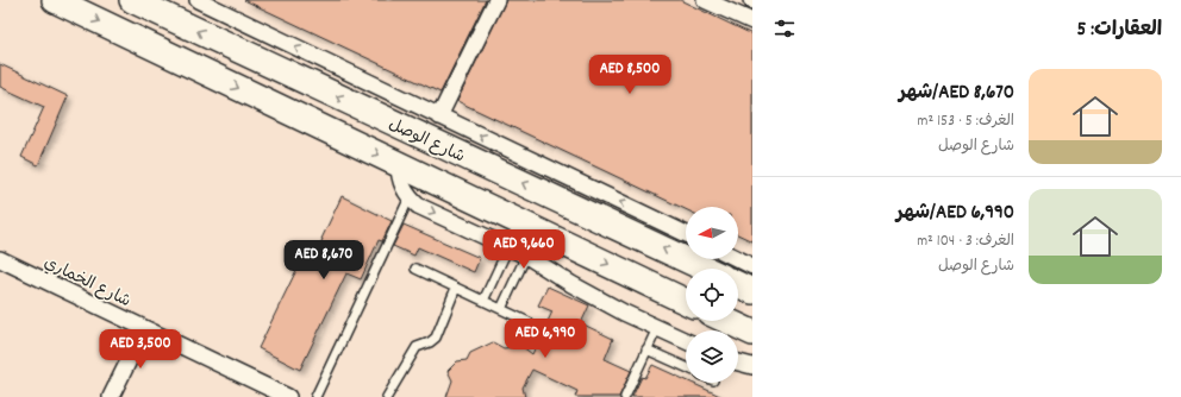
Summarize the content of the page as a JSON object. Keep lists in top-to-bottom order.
{
  "streets": {
    "main road": ["شارع الوصل"],
    "street": ["شارع الخماري"]
  },
  "north": "left",
  "page": {
    "heading": "العقارات: 5",
    "price": [
      "AED 8,500",
      "AED 9,660",
      "AED 8,670",
      "AED 6,990",
      "AED 3,500"
    ],
    "list": [
      {
        "name": "AED 8,670/شهر",
        "note": "الغرف: 5 · 153 m² · شارع الوصل"
      },
      {
        "name": "AED 6,990/شهر",
        "note": "الغرف: 3 · 104 m² · شارع الوصل"
      }
    ]
  }
}
